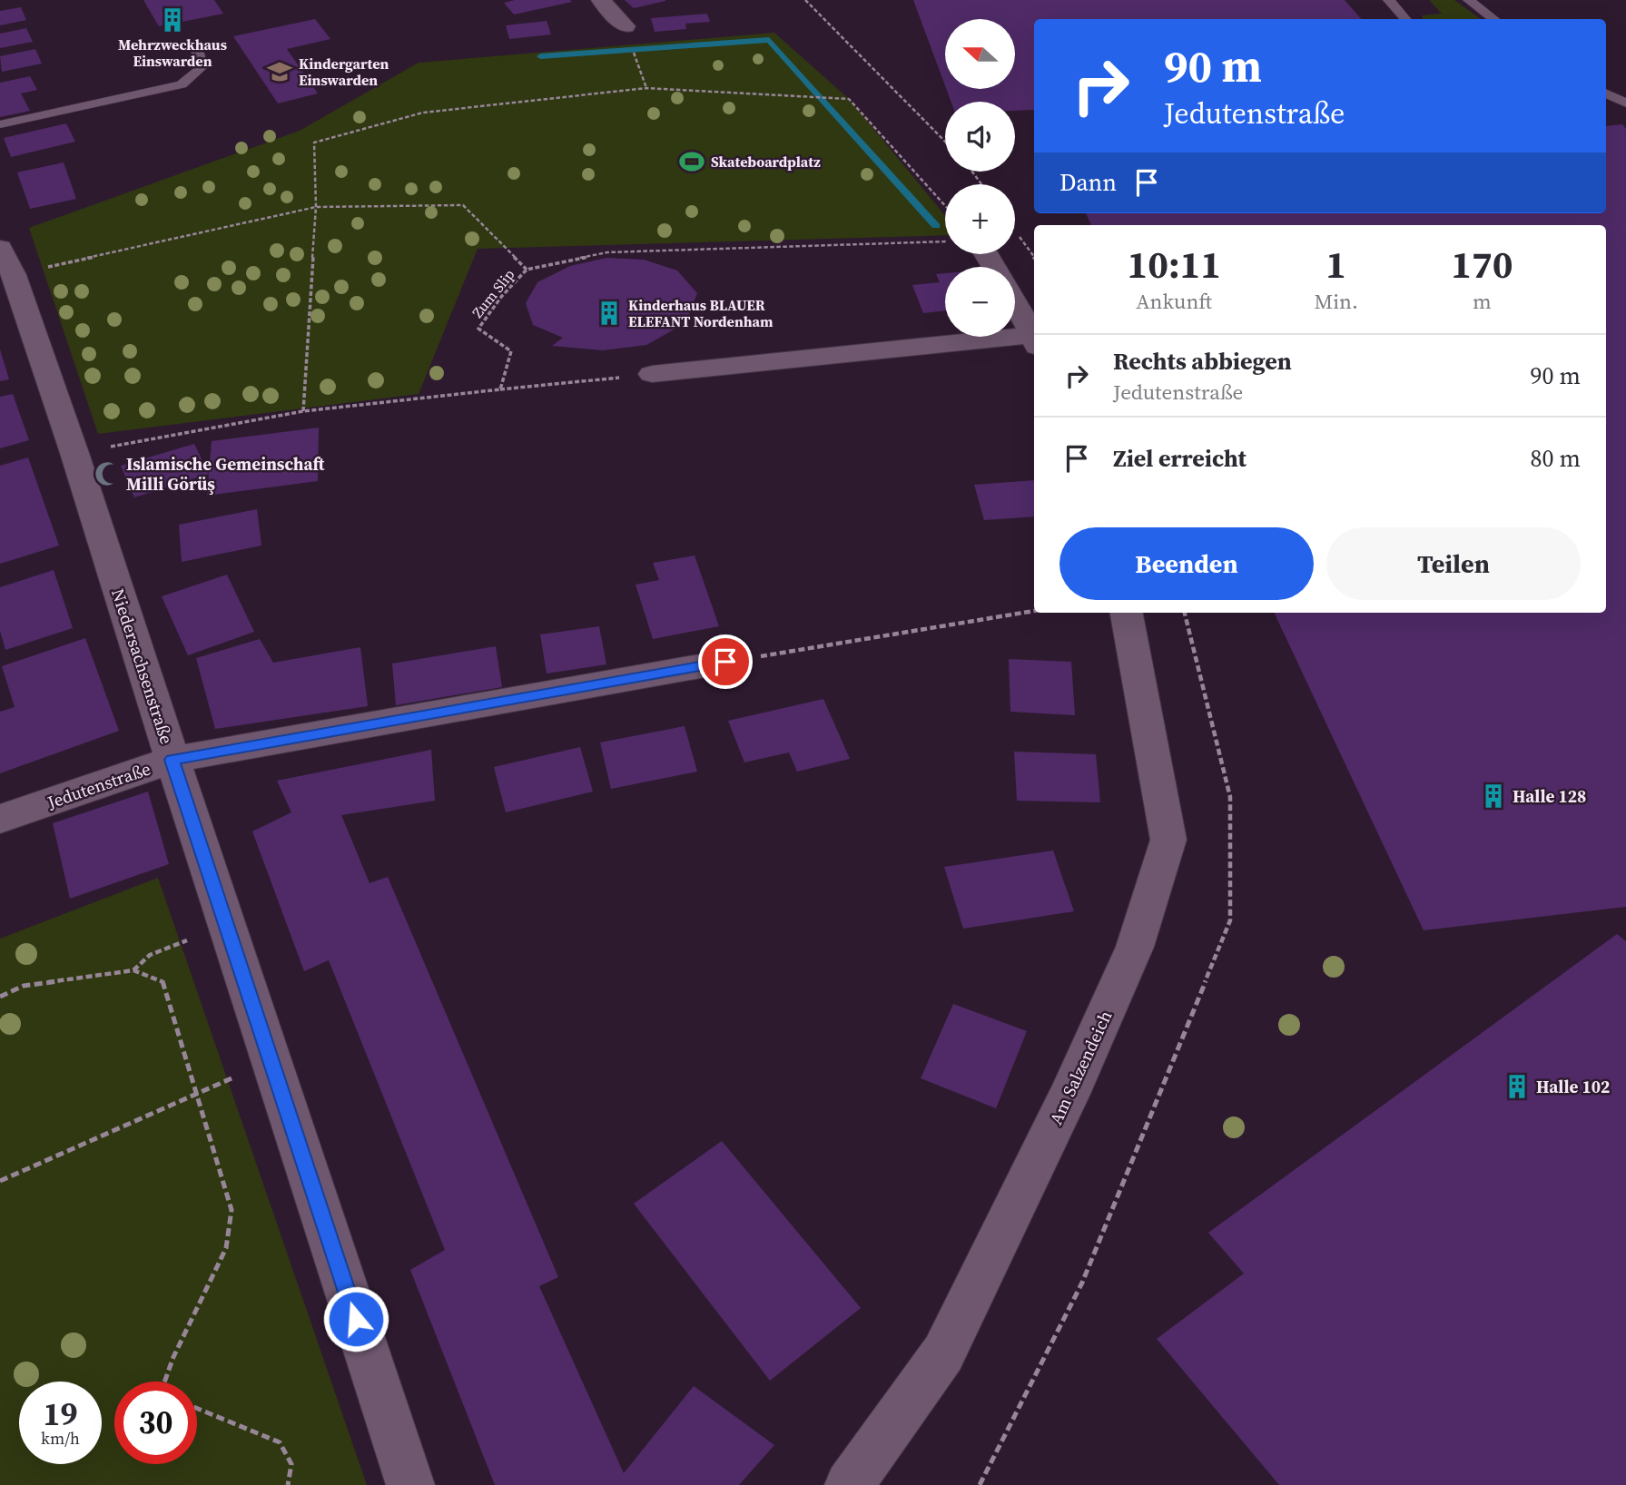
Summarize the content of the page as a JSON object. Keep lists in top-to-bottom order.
{
  "streets": {
    "street": ["Niedersachsenstraße", "Jedutenstraße", "Am Salzendeich"],
    "path": ["Zum Slip"]
  },
  "crossings": [
    ["Niedersachsenstraße", "Jedutenstraße"]
  ],
  "places": {
    "building": [
      "Mehrzweckhaus Einswarden",
      "Kinderhaus BLAUER ELEFANT Nordenham",
      "Halle 128",
      "Halle 102"
    ],
    "school or university": ["Kindergarten Einswarden"],
    "sports": ["Skateboardplatz"],
    "mosque": ["Islamische Gemeinschaft Milli Görüş"]
  },
  "north": "left",
  "page": {
    "map_buttons": ["+", "−"],
    "turn": ["90 m", "Jedutenstraße"],
    "then": "Dann",
    "eta": [
      "10:11",
      "Ankunft",
      "1",
      "Min.",
      "170",
      "m"
    ],
    "list": [
      {
        "name": "Rechts abbiegen",
        "note": "Jedutenstraße",
        "value": "90 m"
      },
      {
        "name": "Ziel erreicht",
        "value": "80 m"
      }
    ],
    "buttons": ["Beenden", "Teilen"],
    "speed": "19 km/h",
    "limit": "30"
  }
}
